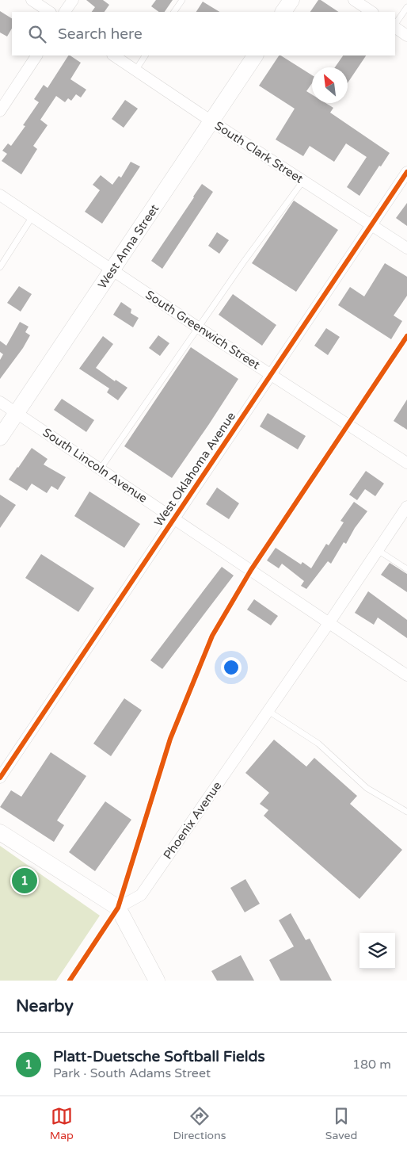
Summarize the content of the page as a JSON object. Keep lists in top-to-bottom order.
{
  "streets": {
    "main road": ["West Anna Street"],
    "street": [
      "South Clark Street",
      "South Greenwich Street",
      "South Lincoln Avenue",
      "West Oklahoma Avenue",
      "Phoenix Avenue"
    ]
  },
  "crossings": [
    ["South Clark Street", "West Anna Street"],
    ["South Clark Street", "West Oklahoma Avenue"],
    ["West Anna Street", "South Greenwich Street"],
    ["West Anna Street", "South Lincoln Avenue"],
    ["South Greenwich Street", "West Oklahoma Avenue"],
    ["South Lincoln Avenue", "West Oklahoma Avenue"],
    ["South Lincoln Avenue", "Phoenix Avenue"]
  ],
  "north": "top left",
  "page": {
    "search": "Search here",
    "pins": "1",
    "heading": "Nearby",
    "list": [
      {
        "mark": "1",
        "name": "Platt-Duetsche Softball Fields",
        "note": "Park · South Adams Street",
        "value": "180 m"
      }
    ],
    "nav": ["Map", "Directions", "Saved"]
  }
}
